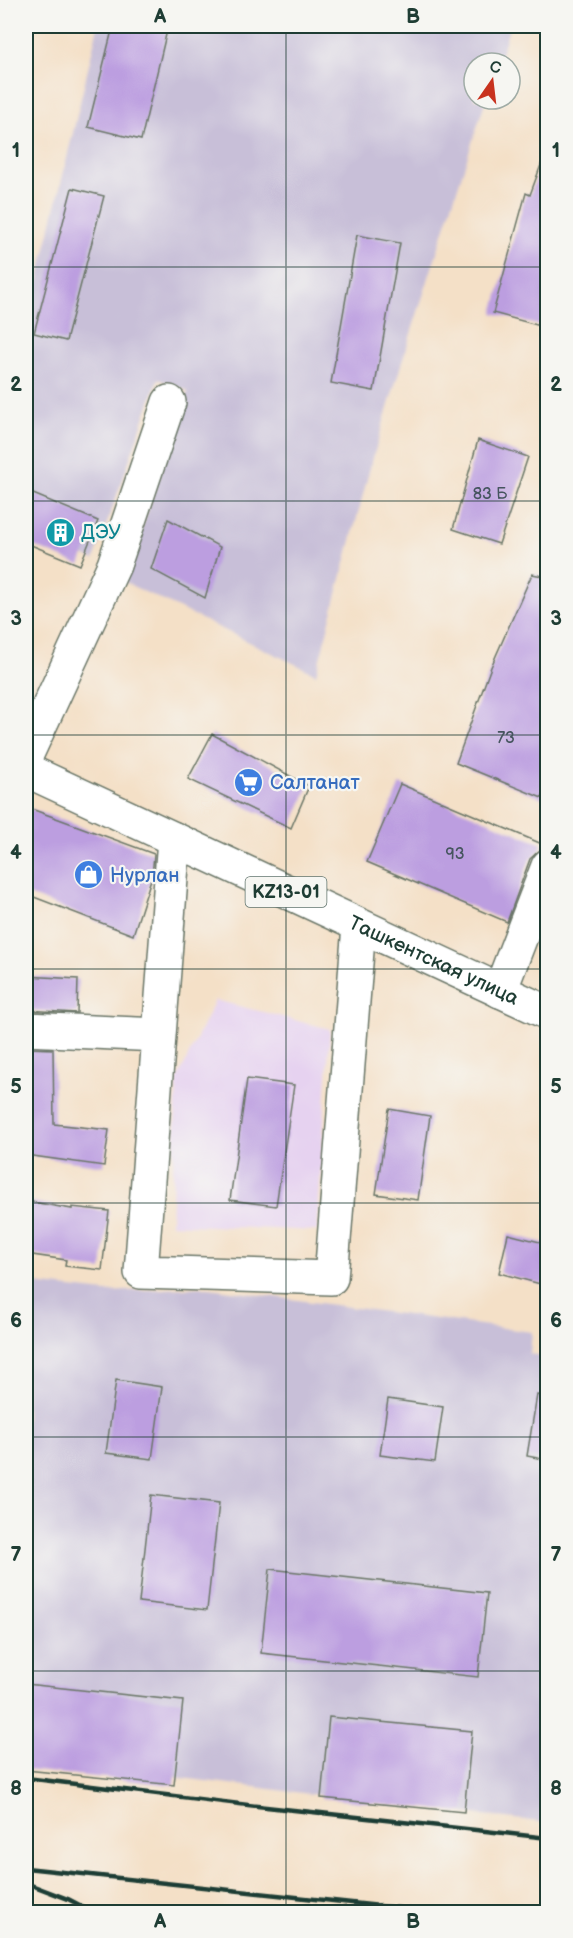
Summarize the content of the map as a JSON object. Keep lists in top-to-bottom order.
{
  "streets": {
    "street": ["KZ13-01", "Ташкентская улица"]
  },
  "places": {
    "building": ["ДЭУ"],
    "supermarket": ["Салтанат"],
    "shop": ["Нурлан"]
  },
  "house_numbers": ["83 Б", "73", "93"],
  "north": "top",
  "grid": {
    "columns": ["A", "B"],
    "rows": [
      "1",
      "2",
      "3",
      "4",
      "5",
      "6",
      "7",
      "8"
    ]
  }
}
